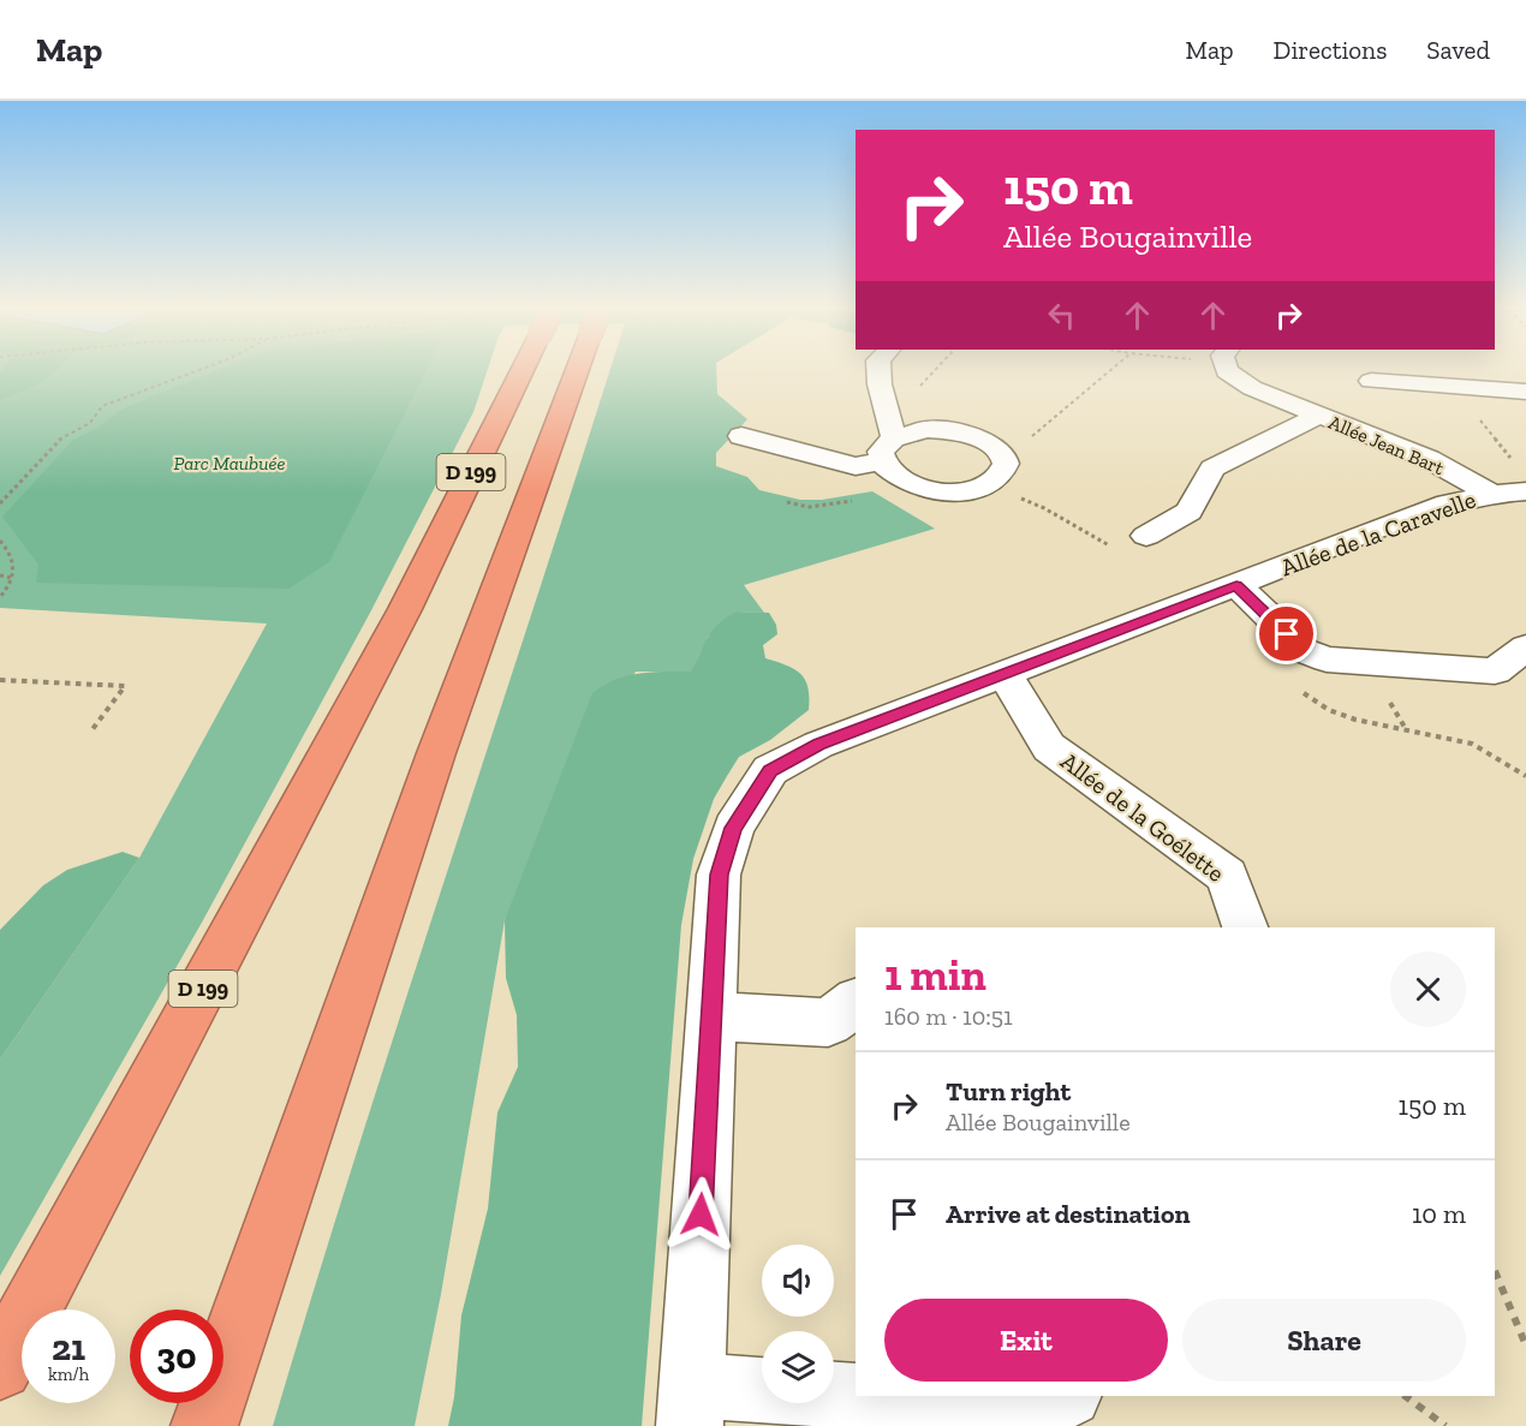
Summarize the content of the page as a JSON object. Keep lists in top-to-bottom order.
{
  "streets": {
    "highway": ["D 199"],
    "street": ["Allée Jean Bart", "Allée de la Caravelle", "Allée de la Goélette"]
  },
  "crossings": [
    ["Allée Jean Bart", "Allée de la Caravelle"],
    ["Allée de la Caravelle", "Allée de la Goélette"]
  ],
  "parks": ["Parc Maubuée"],
  "page": {
    "header": "Map",
    "nav": ["Map", "Directions", "Saved"],
    "turn": ["150 m", "Allée Bougainville"],
    "heading": ["1 min", "160 m · 10:51"],
    "list": [
      {
        "name": "Turn right",
        "note": "Allée Bougainville",
        "value": "150 m"
      },
      {
        "name": "Arrive at destination",
        "value": "10 m"
      }
    ],
    "buttons": ["Exit", "Share"],
    "speed": "21 km/h",
    "limit": "30"
  }
}
